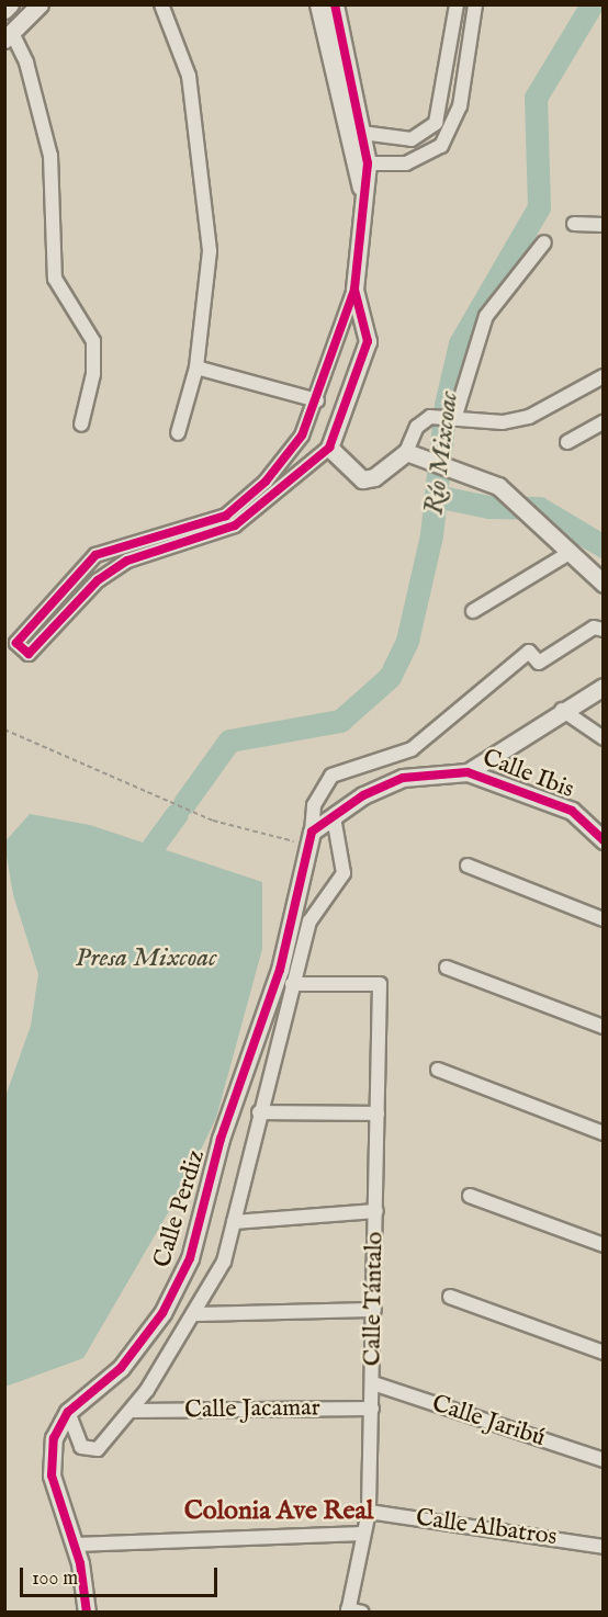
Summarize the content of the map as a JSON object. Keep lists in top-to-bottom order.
{
  "streets": {
    "street": [
      "Calle Ibis",
      "Calle Perdiz",
      "Calle Tántalo",
      "Calle Jacamar",
      "Calle Jaribú",
      "Calle Albatros"
    ]
  },
  "crossings": [
    ["Calle Ibis", "Calle Perdiz"],
    ["Calle Perdiz", "Calle Tántalo"],
    ["Calle Perdiz", "Calle Jacamar"],
    ["Calle Tántalo", "Calle Jacamar"],
    ["Calle Tántalo", "Calle Jaribú"],
    ["Calle Tántalo", "Calle Albatros"]
  ],
  "districts": ["Colonia Ave Real"],
  "water": ["Río Mixcoac", "Presa Mixcoac"],
  "scale_bar": "100 m"
}
